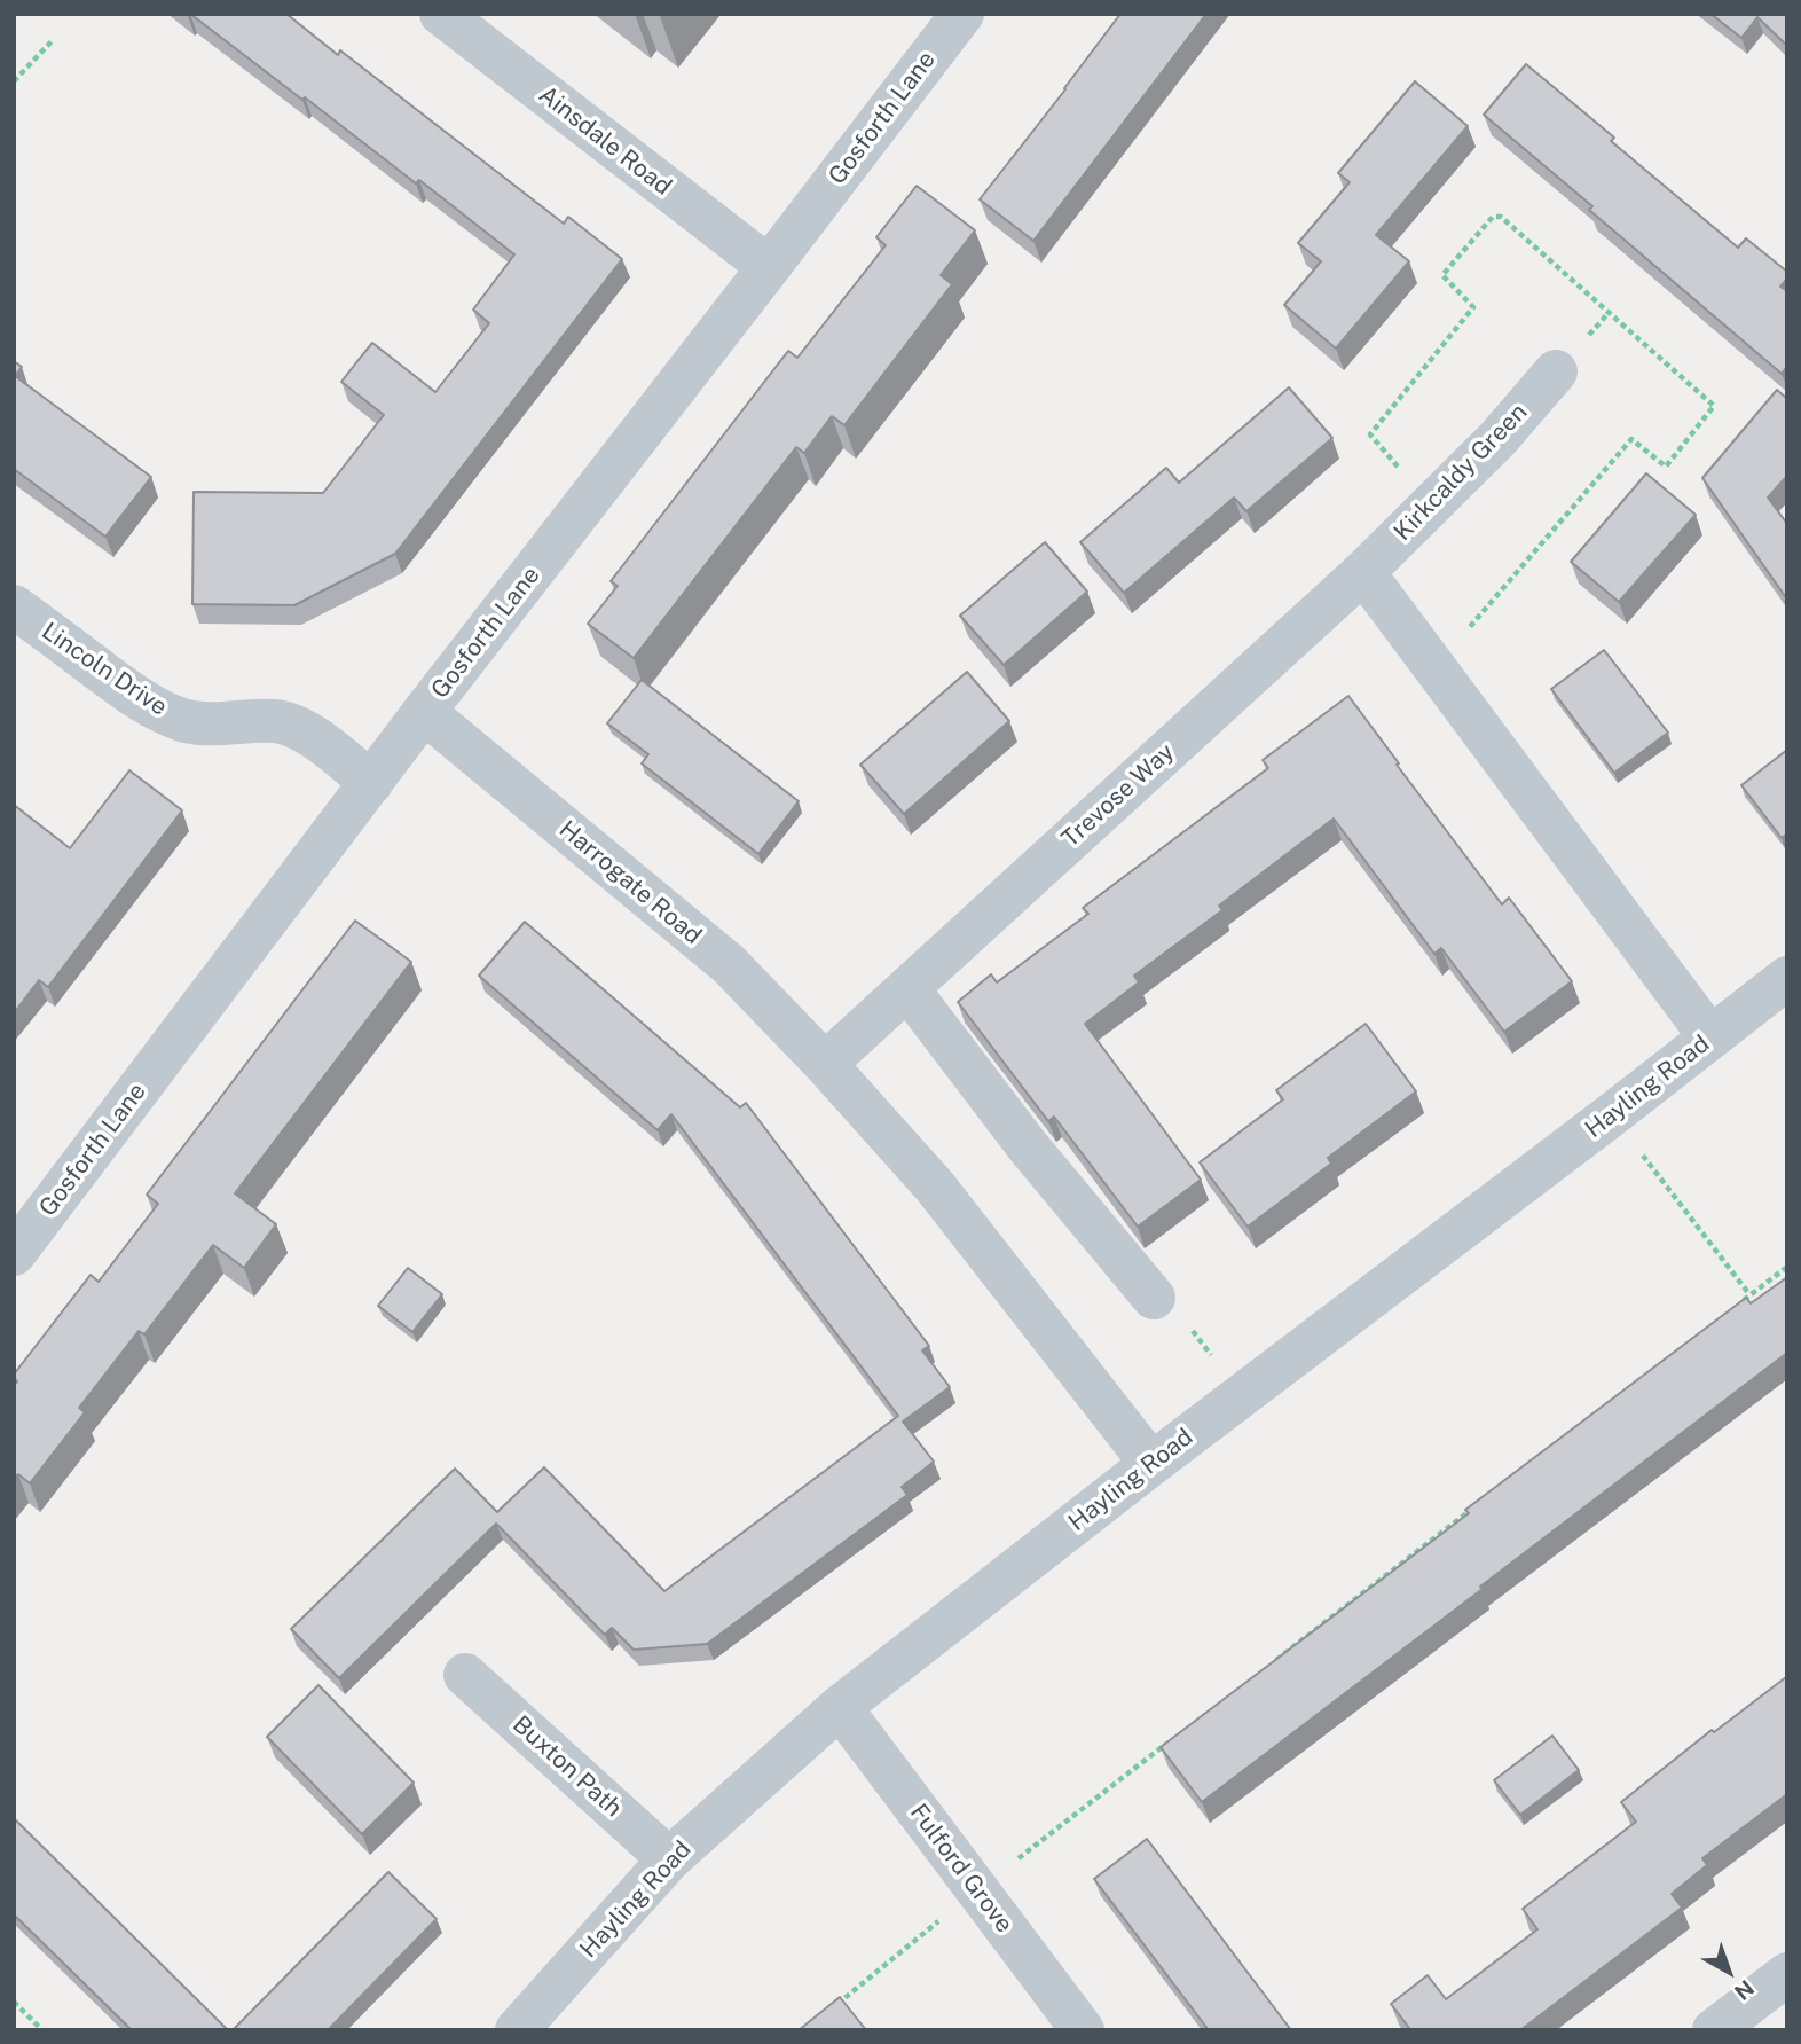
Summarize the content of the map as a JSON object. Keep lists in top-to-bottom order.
{
  "streets": {
    "street": [
      "Gosforth Lane",
      "Ainsdale Road",
      "Kirkcaldy Green",
      "Lincoln Drive",
      "Trevose Way",
      "Harrogate Road",
      "Hayling Road",
      "Buxton Path",
      "Fulford Grove"
    ]
  },
  "crossings": [
    ["Gosforth Lane", "Ainsdale Road"],
    ["Gosforth Lane", "Lincoln Drive"],
    ["Gosforth Lane", "Harrogate Road"],
    ["Kirkcaldy Green", "Trevose Way"],
    ["Trevose Way", "Harrogate Road"],
    ["Hayling Road", "Buxton Path"],
    ["Hayling Road", "Fulford Grove"]
  ],
  "north": "bottom right"
}
